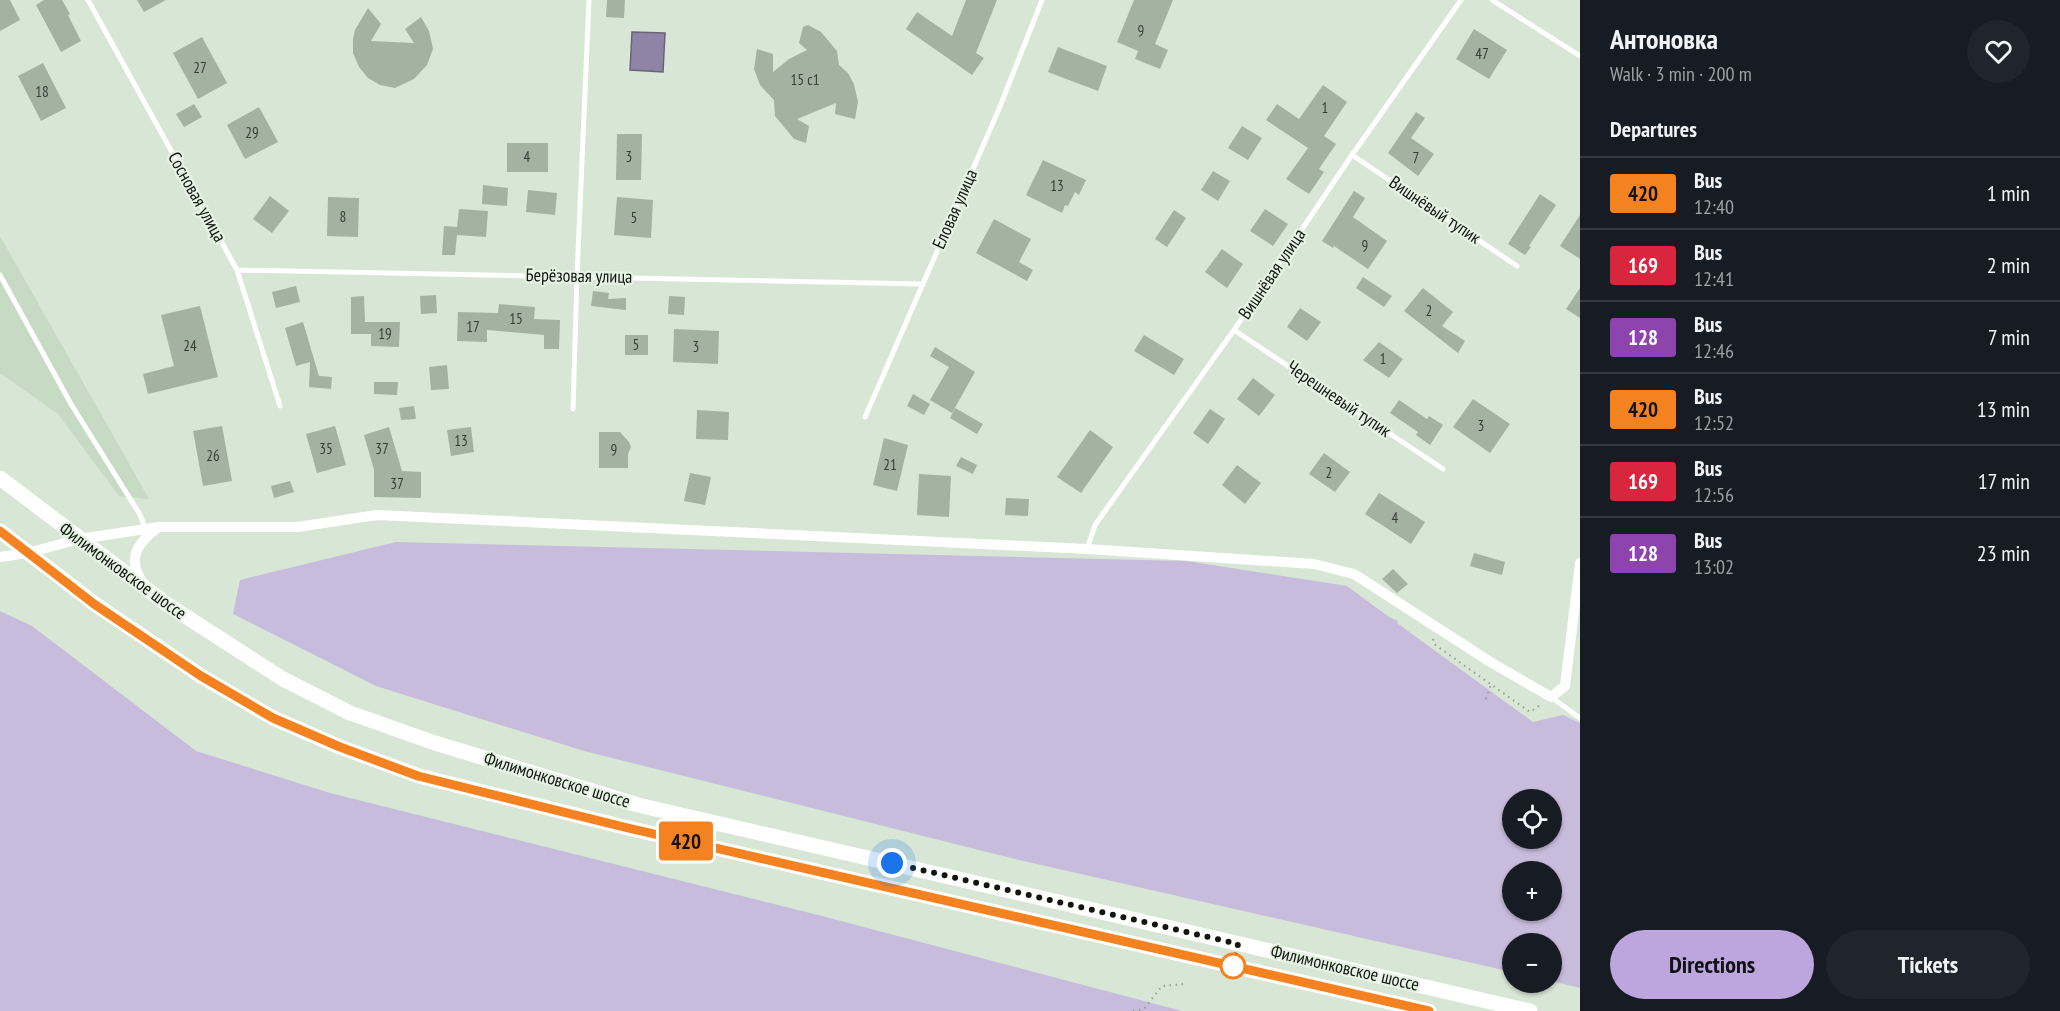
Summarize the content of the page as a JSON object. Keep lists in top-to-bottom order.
{
  "streets": {
    "main road": ["Филимонковское шоссе"],
    "lane": [
      "Сосновая улица",
      "Еловая улица",
      "Вишнёвый тупик",
      "Вишнёвая улица",
      "Берёзовая улица",
      "Черешневый тупик"
    ]
  },
  "crossings": [
    ["Сосновая улица", "Берёзовая улица"],
    ["Еловая улица", "Берёзовая улица"],
    ["Вишнёвый тупик", "Вишнёвая улица"],
    ["Вишнёвая улица", "Черешневый тупик"]
  ],
  "lines": ["bus line 420"],
  "house_numbers": [
    "9",
    "47",
    "27",
    "15 с1",
    "18",
    "1",
    "29",
    "4",
    "3",
    "7",
    "13",
    "8",
    "5",
    "9",
    "2",
    "15",
    "17",
    "19",
    "5",
    "24",
    "3",
    "1",
    "3",
    "13",
    "35",
    "37",
    "9",
    "26",
    "21",
    "2",
    "37",
    "4"
  ],
  "page": {
    "on_map": "420",
    "heading": [
      ["Антоновка", "Walk · 3 min · 200 m"],
      "Departures"
    ],
    "list": [
      {
        "mark": "420",
        "name": "Bus",
        "note": "12:40",
        "value": "1 min"
      },
      {
        "mark": "169",
        "name": "Bus",
        "note": "12:41",
        "value": "2 min"
      },
      {
        "mark": "128",
        "name": "Bus",
        "note": "12:46",
        "value": "7 min"
      },
      {
        "mark": "420",
        "name": "Bus",
        "note": "12:52",
        "value": "13 min"
      },
      {
        "mark": "169",
        "name": "Bus",
        "note": "12:56",
        "value": "17 min"
      },
      {
        "mark": "128",
        "name": "Bus",
        "note": "13:02",
        "value": "23 min"
      }
    ],
    "map_buttons": ["+", "−"],
    "buttons": ["Directions", "Tickets"]
  }
}
